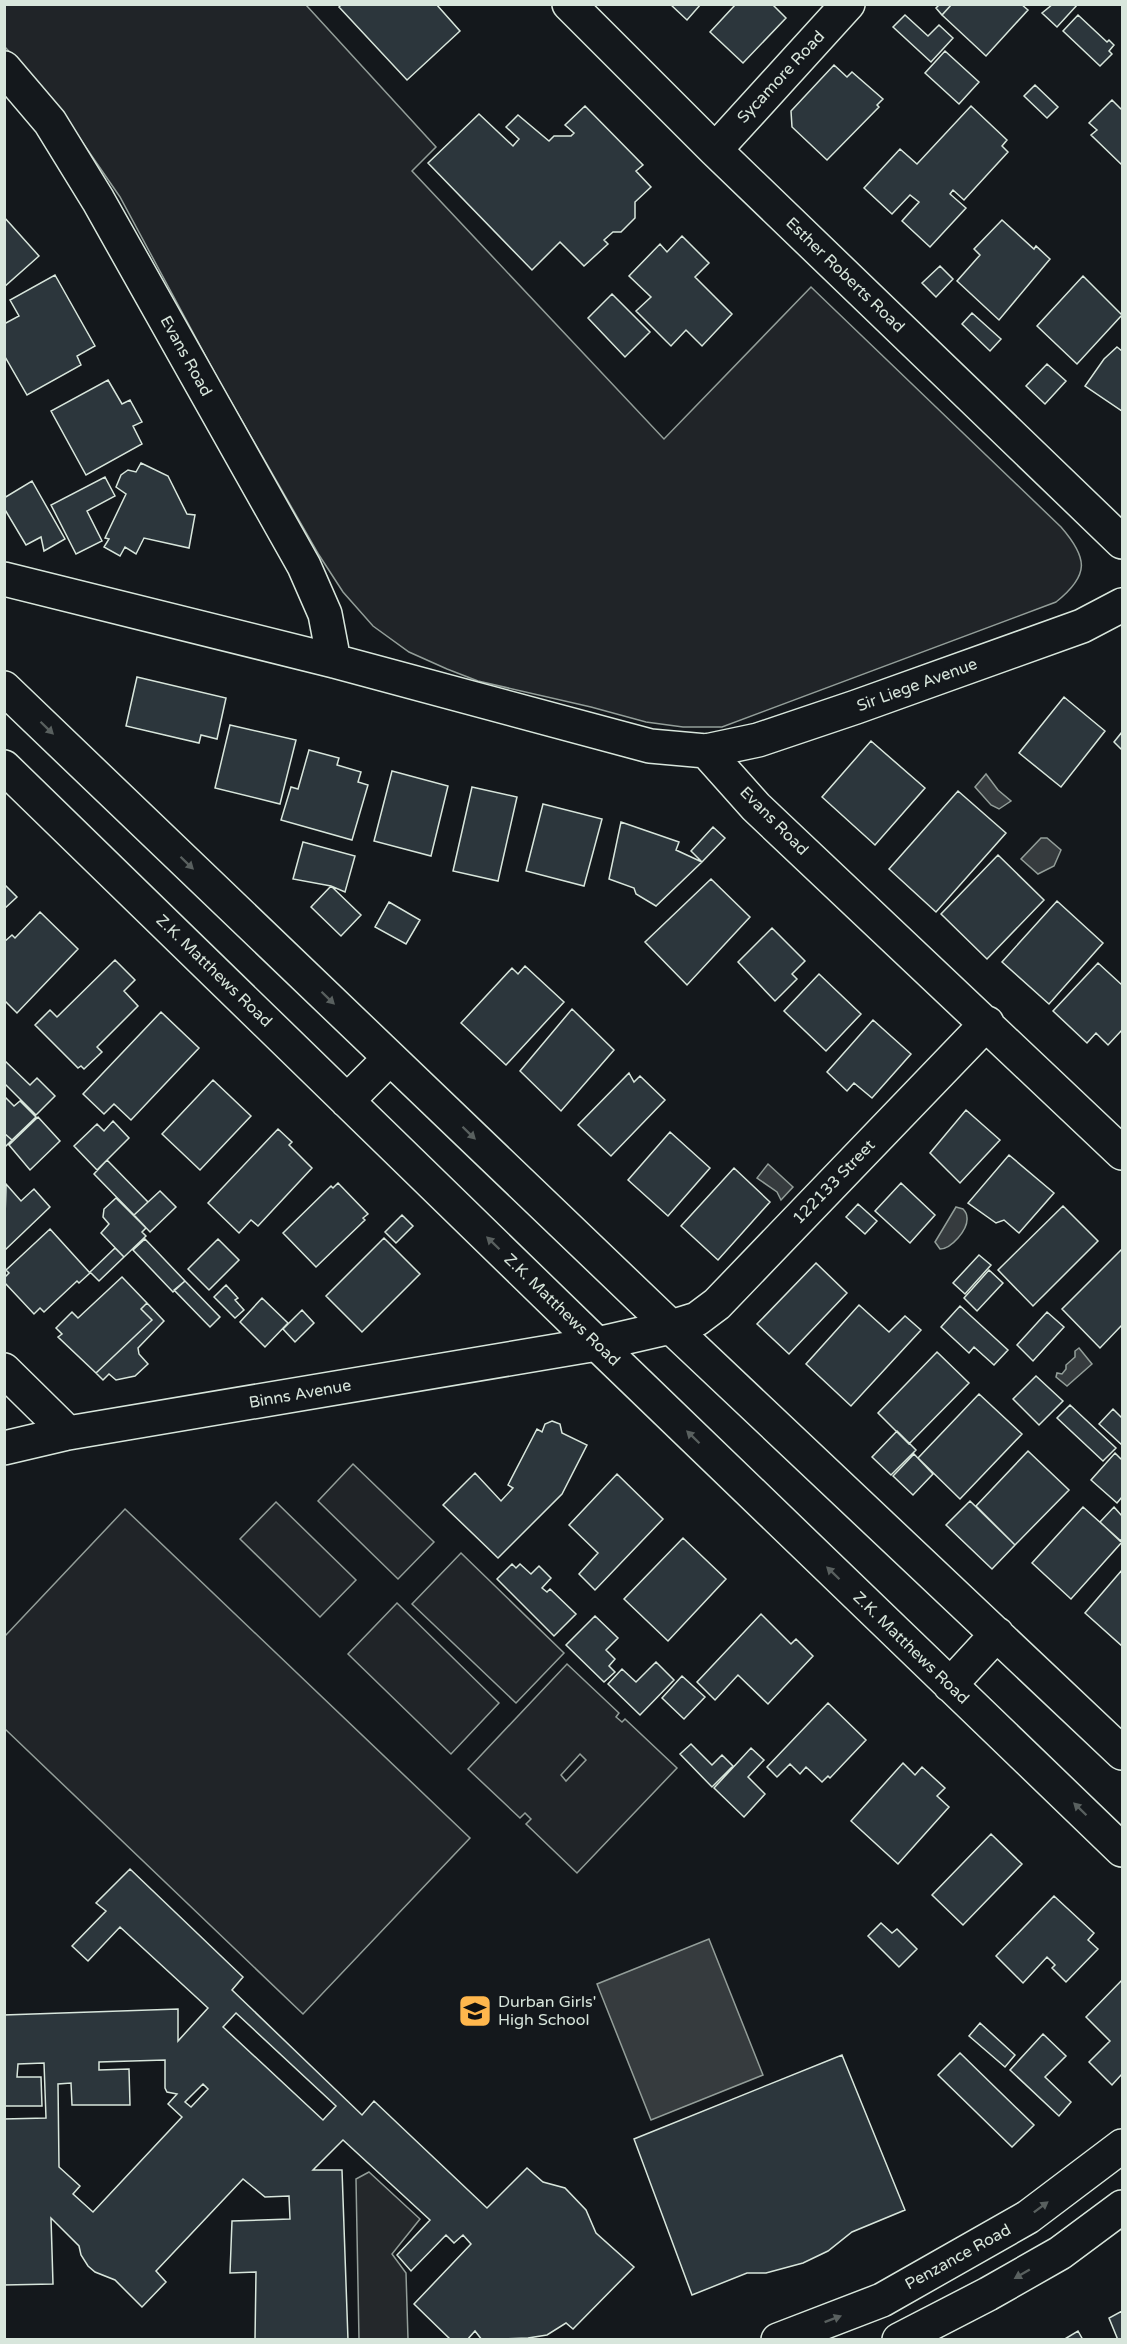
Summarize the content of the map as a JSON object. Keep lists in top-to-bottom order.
{
  "streets": {
    "street": [
      "Sycamore Road",
      "Esther Roberts Road",
      "Evans Road",
      "Sir Liege Avenue",
      "Z.K. Matthews Road",
      "122133 Street",
      "Binns Avenue",
      "Penzance Road"
    ]
  },
  "crossings": [
    ["Sycamore Road", "Esther Roberts Road"],
    ["Evans Road", "Sir Liege Avenue"],
    ["Evans Road", "122133 Street"],
    ["Z.K. Matthews Road", "122133 Street"],
    ["Z.K. Matthews Road", "Binns Avenue"],
    ["122133 Street", "Binns Avenue"]
  ],
  "places": {
    "school or university": ["Durban Girls' High School"]
  }
}
